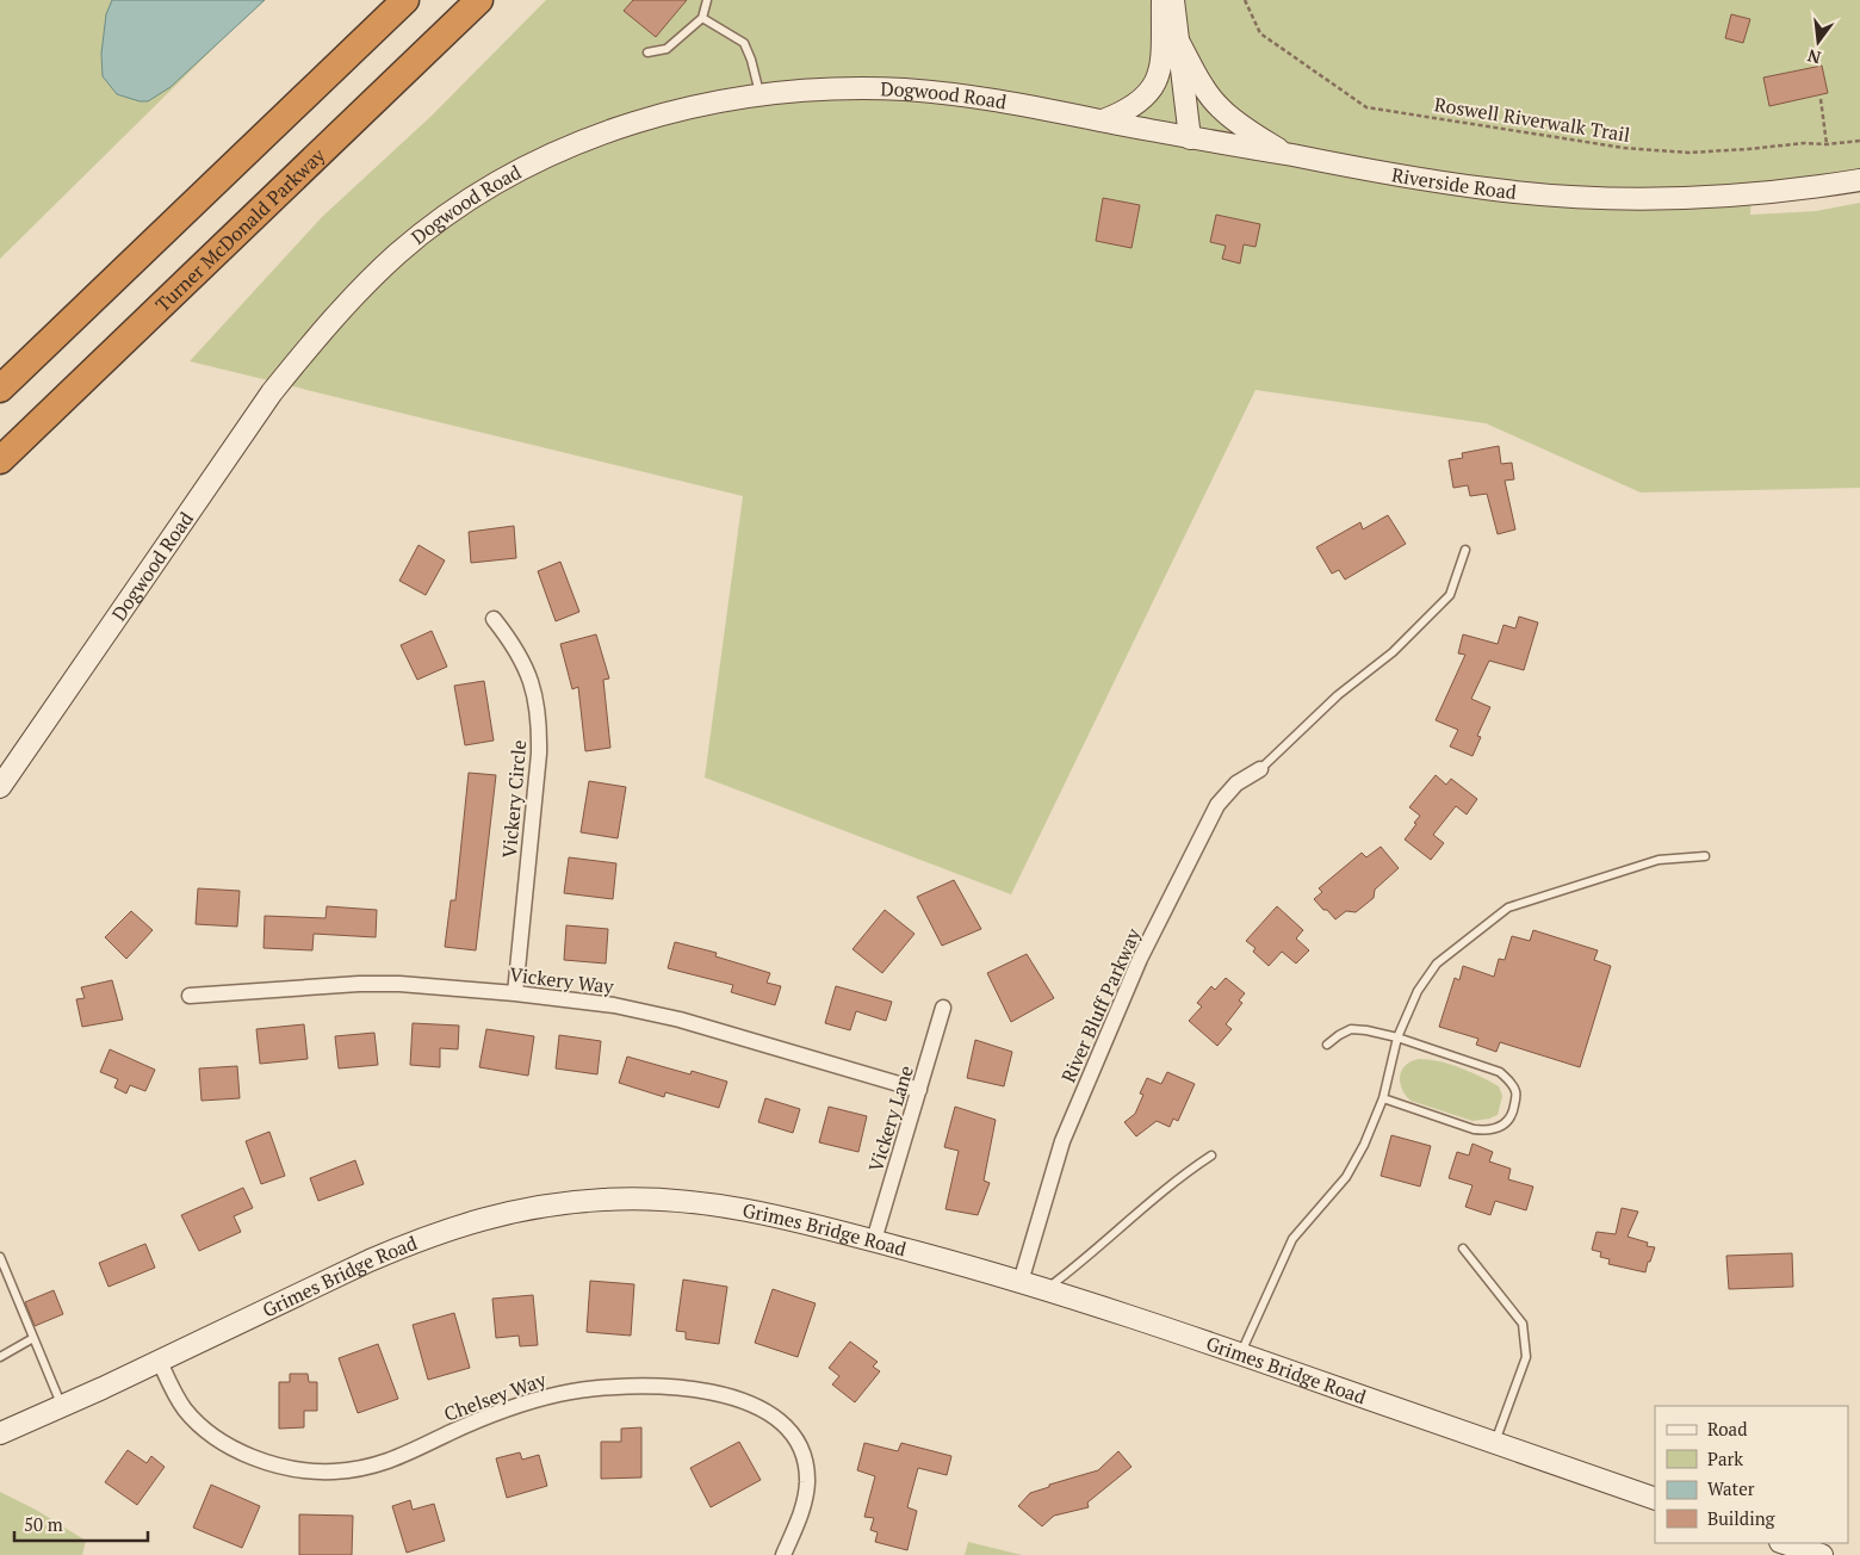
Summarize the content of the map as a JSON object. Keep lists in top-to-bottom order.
{
  "streets": {
    "highway": ["Turner McDonald Parkway"],
    "street": [
      "Dogwood Road",
      "Riverside Road",
      "Vickery Circle",
      "Vickery Way",
      "River Bluff Parkway",
      "Vickery Lane",
      "Grimes Bridge Road",
      "Chelsey Way"
    ],
    "path": ["Roswell Riverwalk Trail"]
  },
  "crossings": [
    ["Dogwood Road", "Riverside Road"],
    ["Vickery Circle", "Vickery Way"],
    ["Vickery Way", "Vickery Lane"],
    ["River Bluff Parkway", "Grimes Bridge Road"],
    ["Vickery Lane", "Grimes Bridge Road"],
    ["Grimes Bridge Road", "Chelsey Way"]
  ],
  "legend": [
    "Road",
    "Park",
    "Water",
    "Building"
  ],
  "scale_bar": "50 m",
  "north": "bottom"
}
